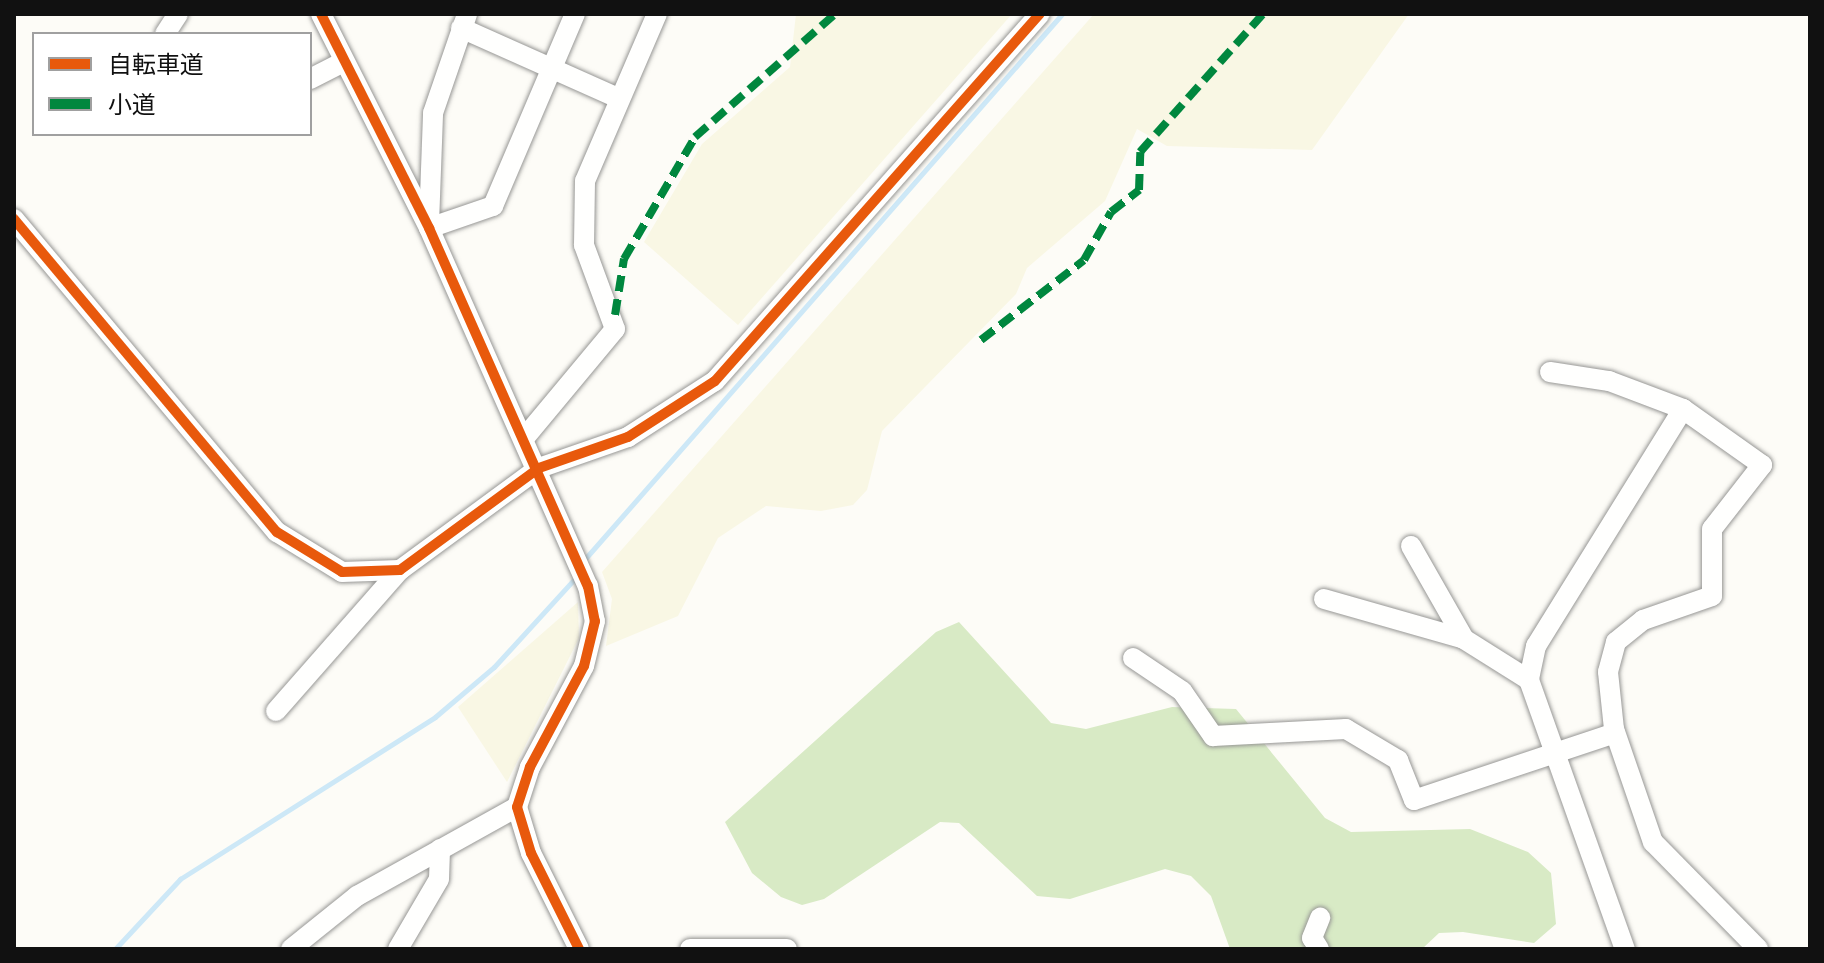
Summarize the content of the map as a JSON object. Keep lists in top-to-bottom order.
{
  "legend": ["自転車道", "小道"]
}
